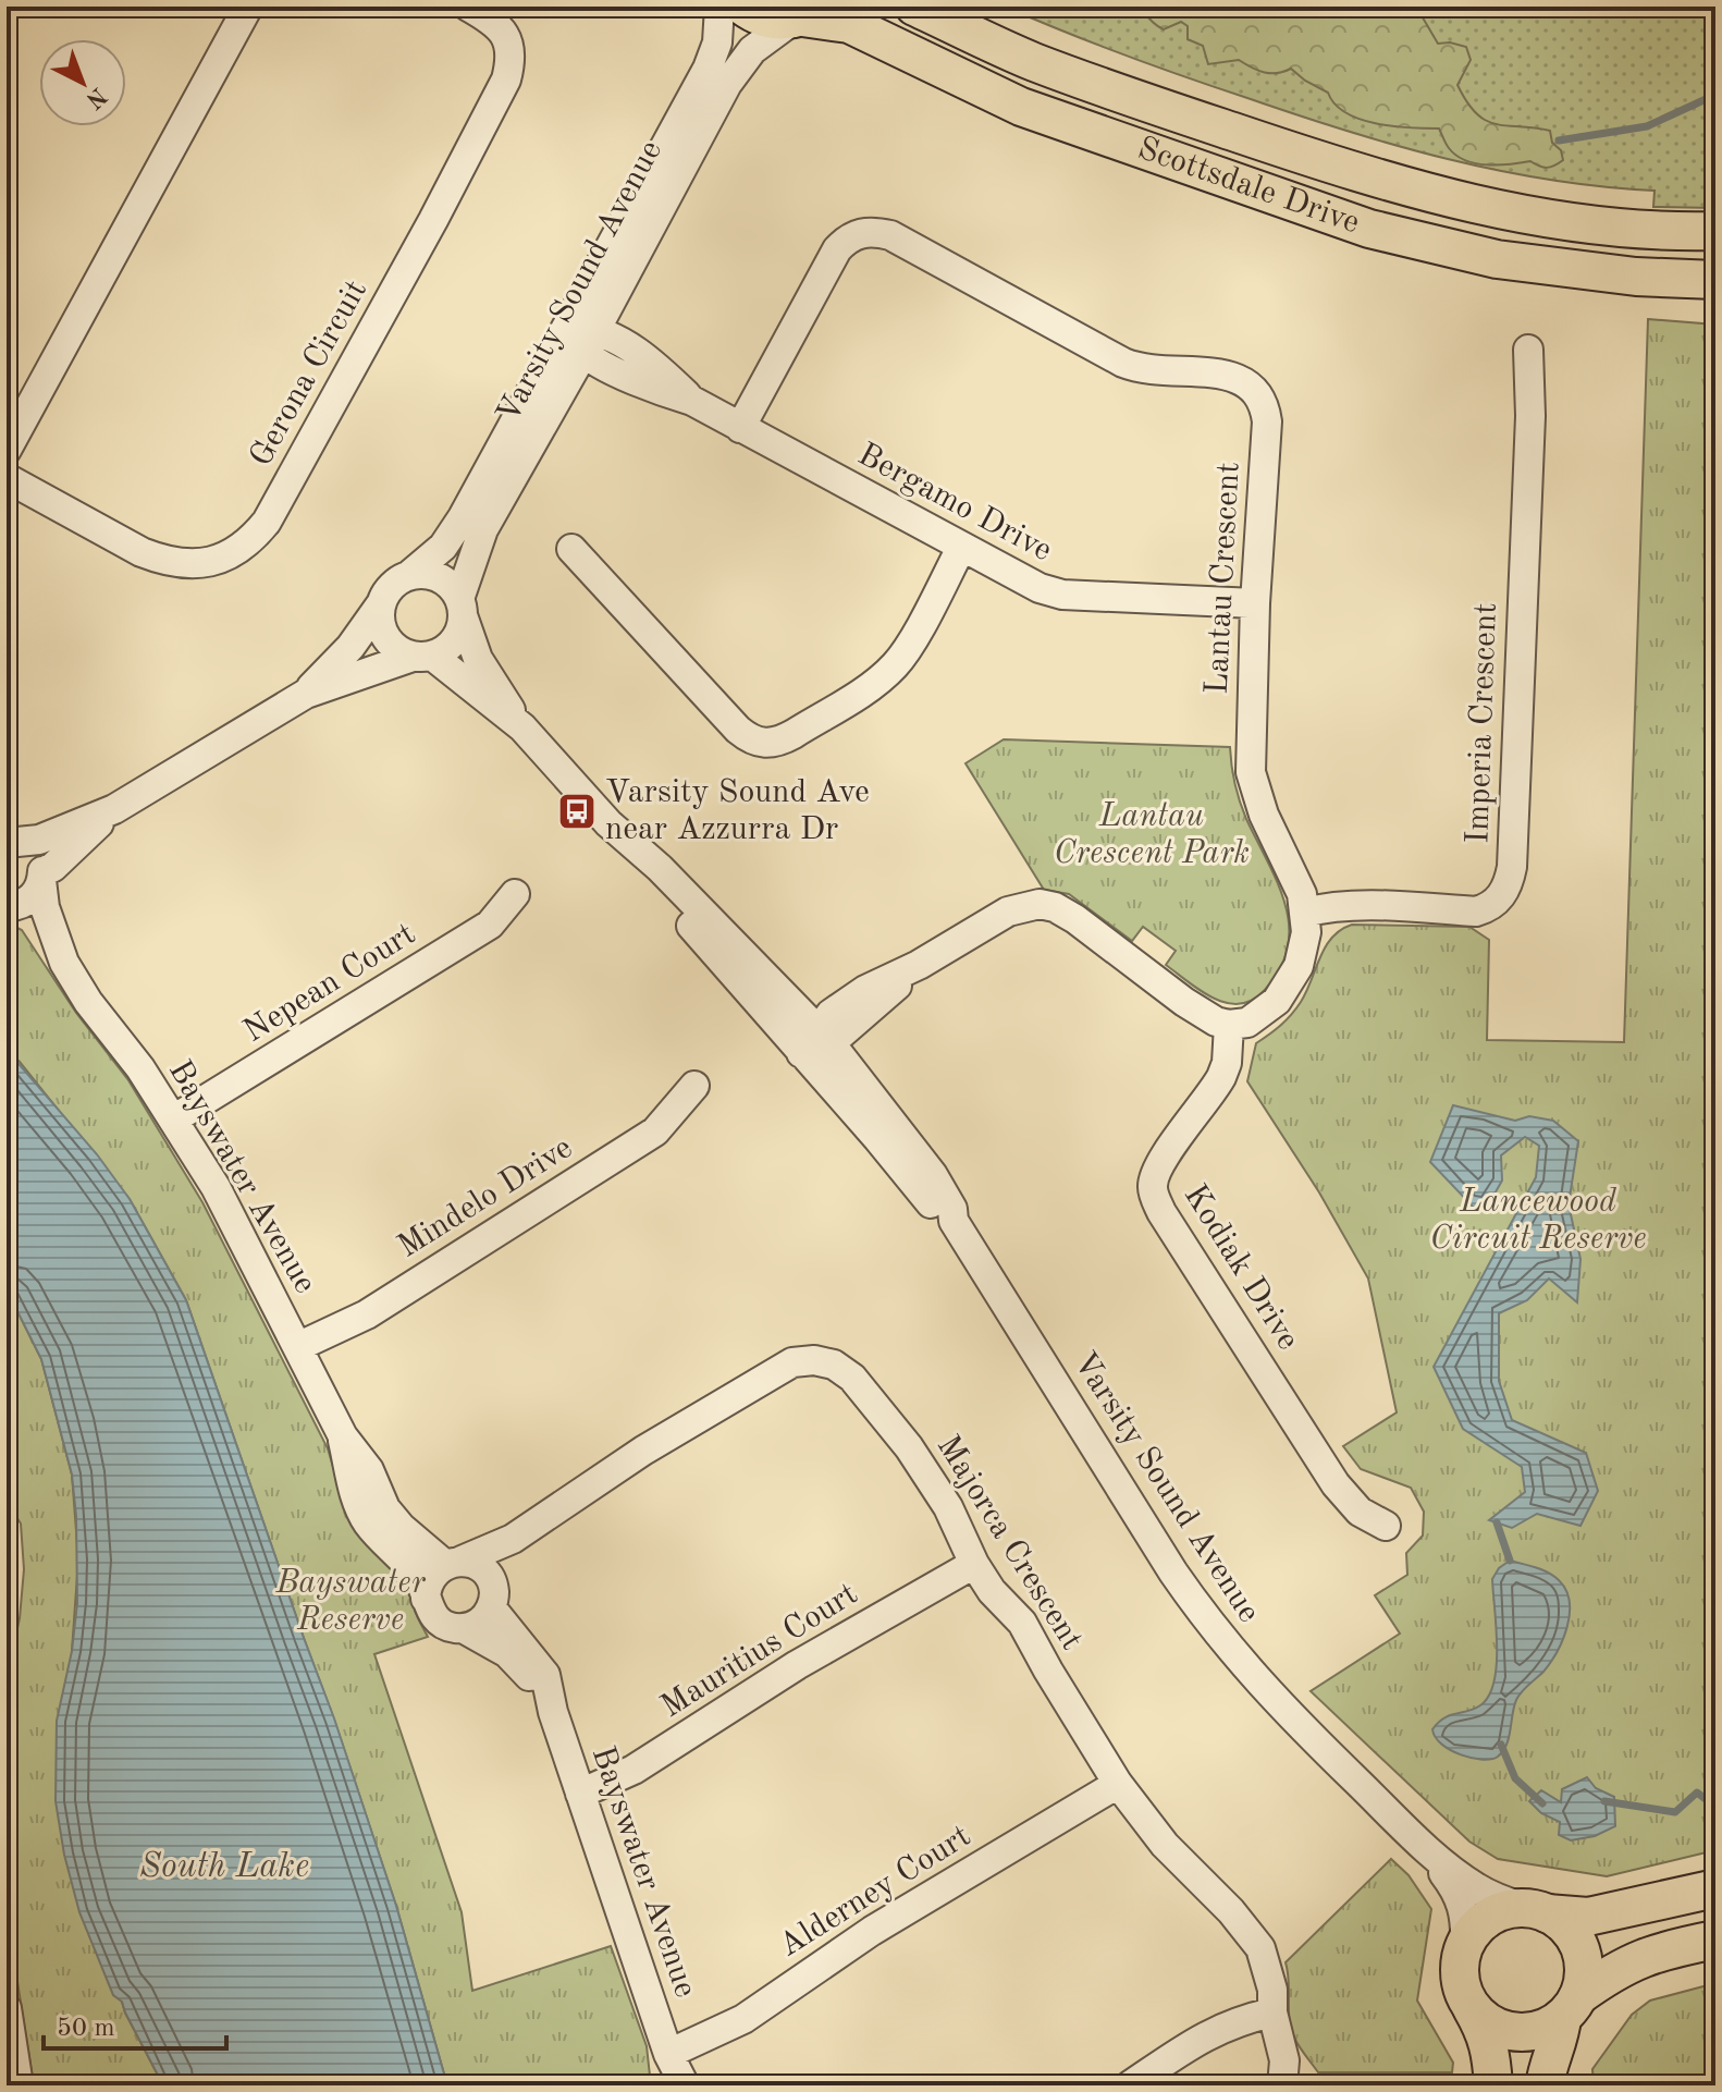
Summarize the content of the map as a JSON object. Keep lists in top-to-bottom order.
{
  "streets": {
    "main road": ["Scottsdale Drive"],
    "street": [
      "Varsity Sound Avenue",
      "Gerona Circuit",
      "Bergamo Drive",
      "Lantau Crescent",
      "Imperia Crescent",
      "Nepean Court",
      "Bayswater Avenue",
      "Mindelo Drive",
      "Kodiak Drive",
      "Majorca Crescent",
      "Mauritius Court",
      "Alderney Court"
    ]
  },
  "crossings": [
    ["Scottsdale Drive", "Varsity Sound Avenue"],
    ["Varsity Sound Avenue", "Bergamo Drive"],
    ["Bergamo Drive", "Lantau Crescent"],
    ["Lantau Crescent", "Imperia Crescent"],
    ["Lantau Crescent", "Kodiak Drive"],
    ["Nepean Court", "Bayswater Avenue"],
    ["Bayswater Avenue", "Mindelo Drive"],
    ["Bayswater Avenue", "Majorca Crescent"],
    ["Bayswater Avenue", "Mauritius Court"],
    ["Bayswater Avenue", "Alderney Court"],
    ["Majorca Crescent", "Mauritius Court"],
    ["Majorca Crescent", "Alderney Court"]
  ],
  "water": ["South Lake"],
  "parks": ["Lantau Crescent Park", "Lancewood Circuit Reserve", "Bayswater Reserve"],
  "places": {
    "bus stop": ["Varsity Sound Ave near Azzurra Dr"]
  },
  "scale_bar": "50 m",
  "north": "bottom right"
}
